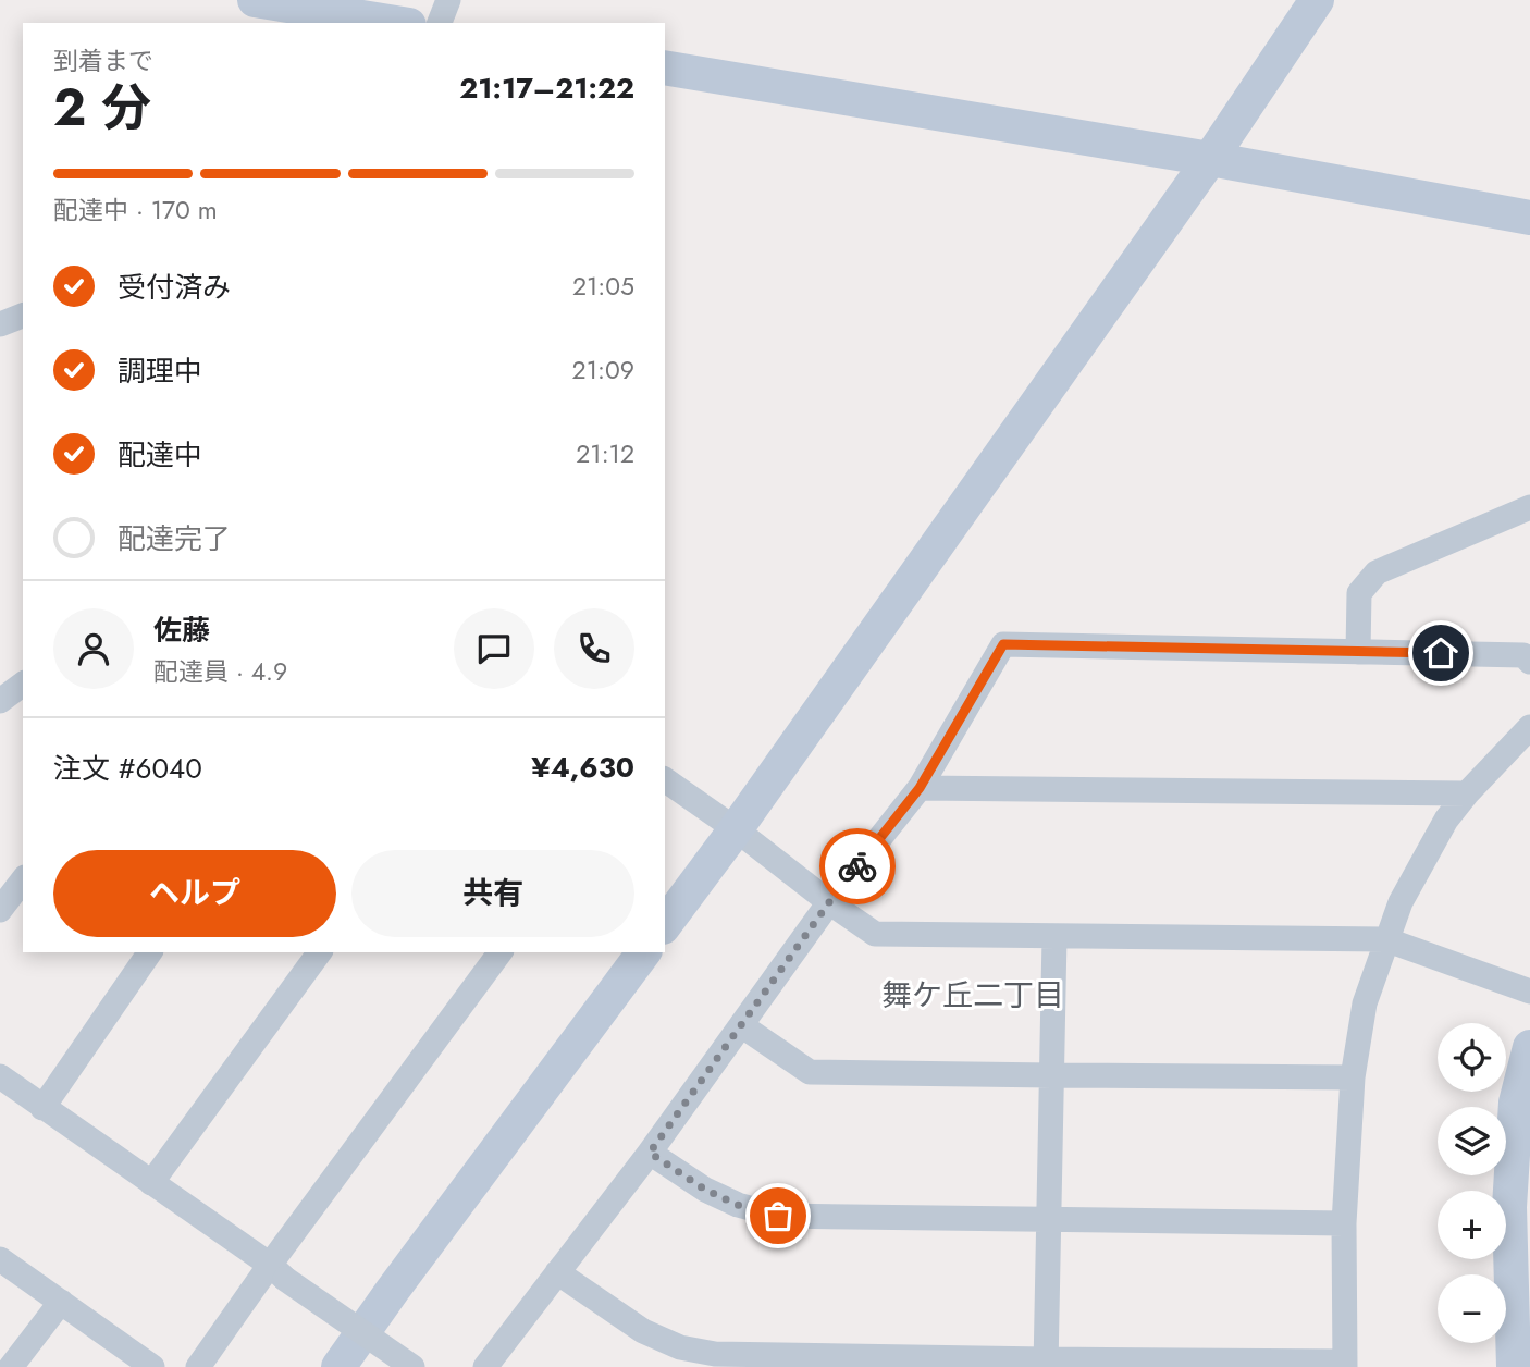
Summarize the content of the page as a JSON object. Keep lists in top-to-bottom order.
{
  "districts": ["舞ケ丘二丁目"],
  "page": {
    "heading": ["2 分", "到着まで", "21:17–21:22"],
    "panel": [
      "佐藤",
      "配達員 · 4.9",
      "注文 #6040",
      "¥4,630"
    ],
    "bar": "配達中 · 170 m",
    "list": [
      ["受付済み", "21:05"],
      ["調理中", "21:09"],
      ["配達中", "21:12"],
      "配達完了"
    ],
    "buttons": ["ヘルプ", "共有"],
    "map_buttons": ["+", "−"]
  }
}
